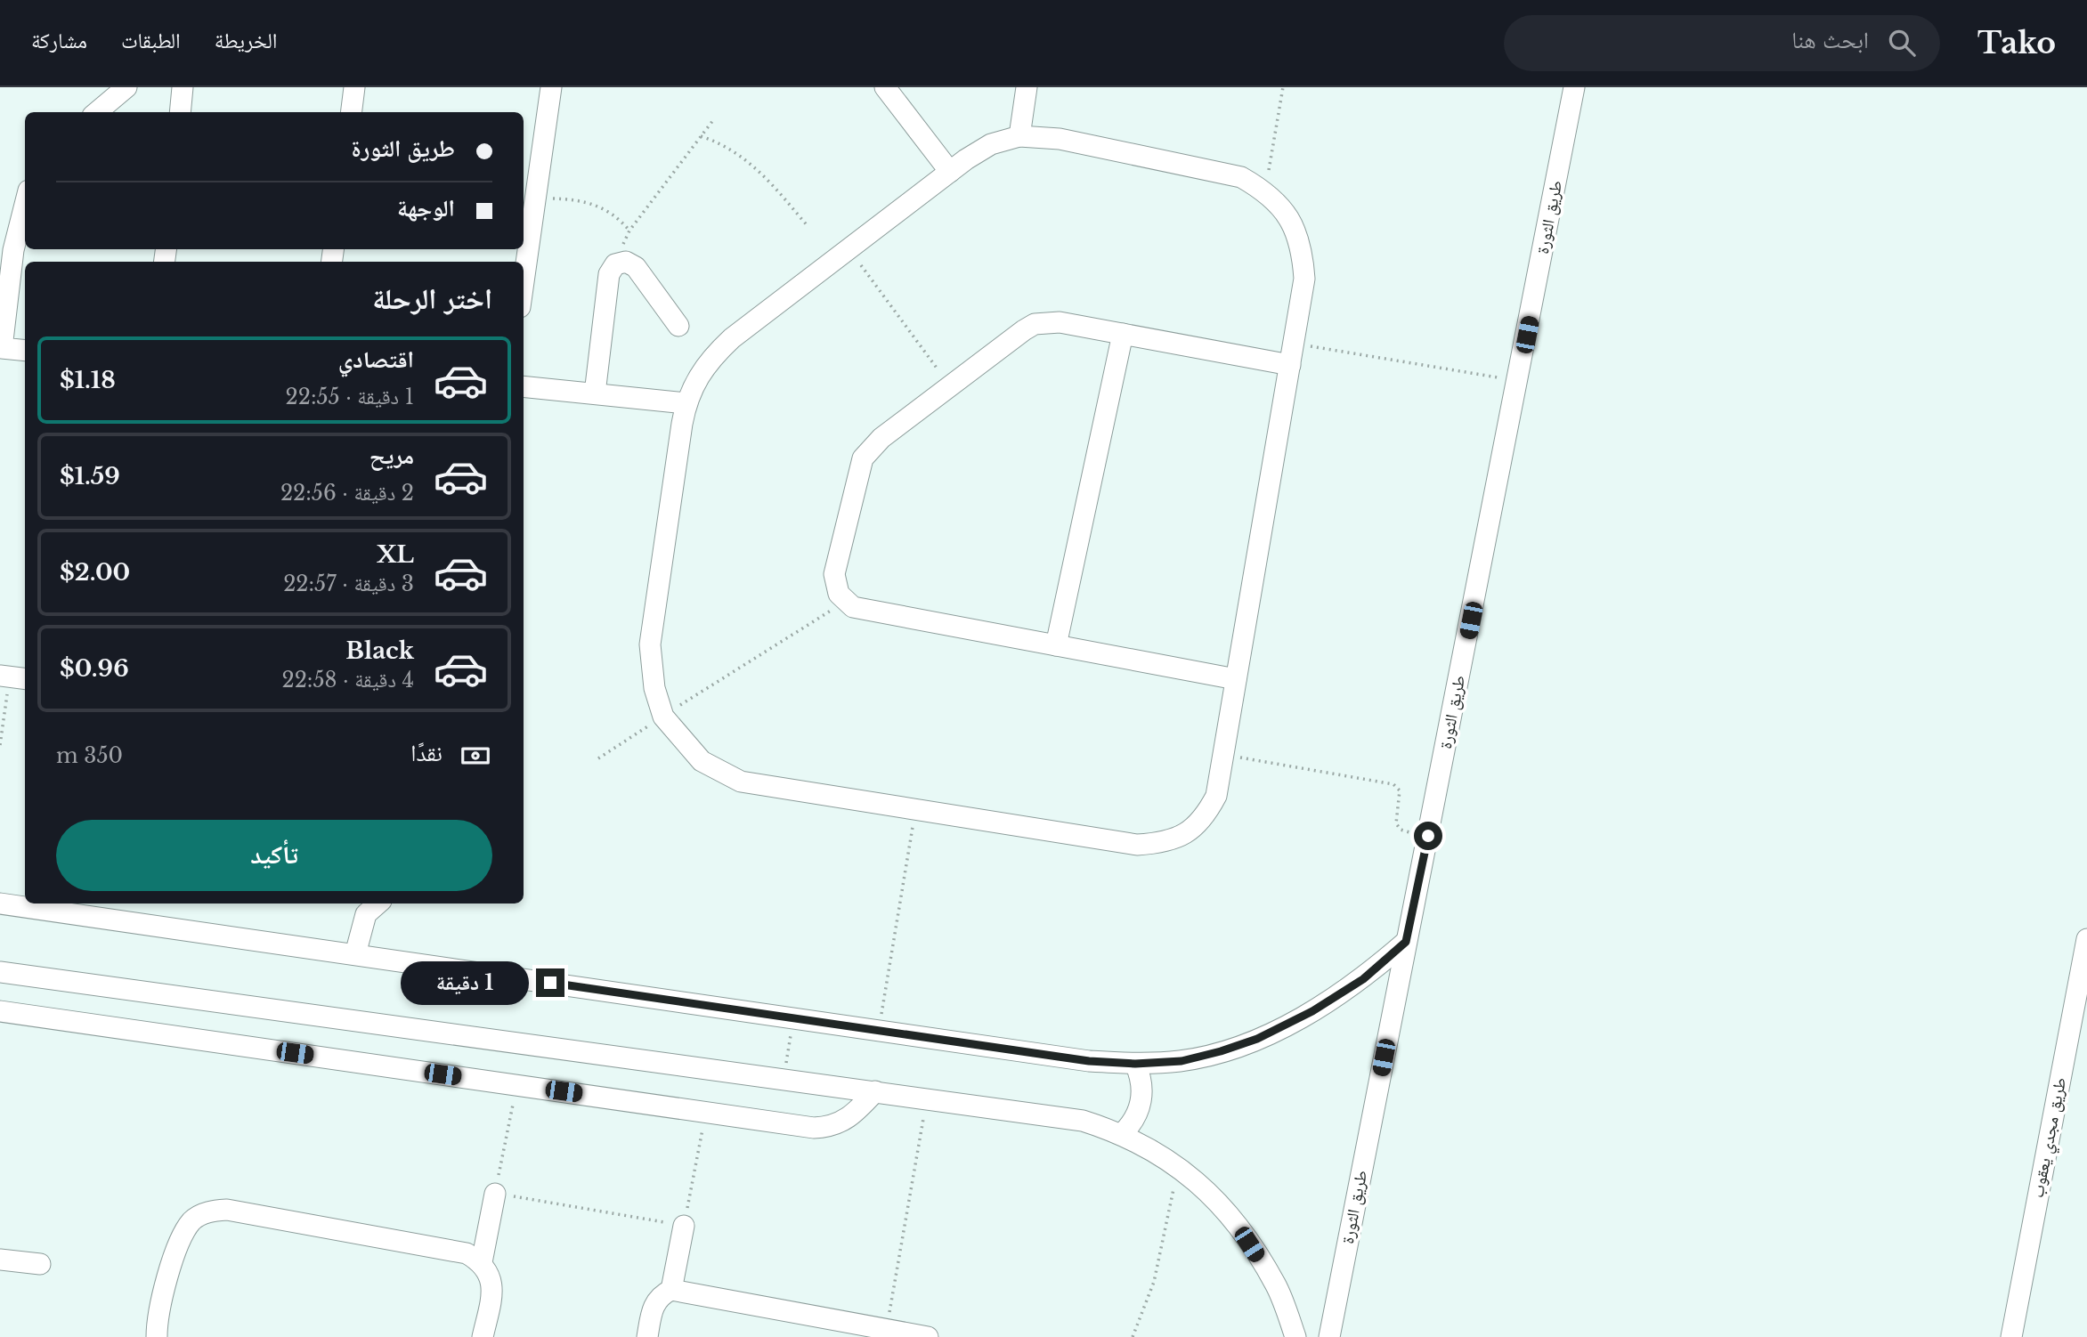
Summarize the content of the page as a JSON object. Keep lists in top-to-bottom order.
{
  "streets": {
    "street": ["طريق الثورة", "طريق مجدي يعقوب"]
  },
  "page": {
    "header": "Tako",
    "search": "ابحث هنا",
    "nav": ["الخريطة", "الطبقات", "مشاركة"],
    "banner": ["طريق الثورة", "الوجهة"],
    "heading": "اختر الرحلة",
    "list": [
      {
        "name": "اقتصادي",
        "note": "1 دقيقة · 22:55",
        "value": "$1.18"
      },
      {
        "name": "مريح",
        "note": "2 دقيقة · 22:56",
        "value": "$1.59"
      },
      {
        "name": "XL",
        "note": "3 دقيقة · 22:57",
        "value": "$2.00"
      },
      {
        "name": "Black",
        "note": "4 دقيقة · 22:58",
        "value": "$0.96"
      }
    ],
    "pay": ["نقدًا", "350 m"],
    "buttons": "تأكيد",
    "bubble": "1 دقيقة"
  }
}
